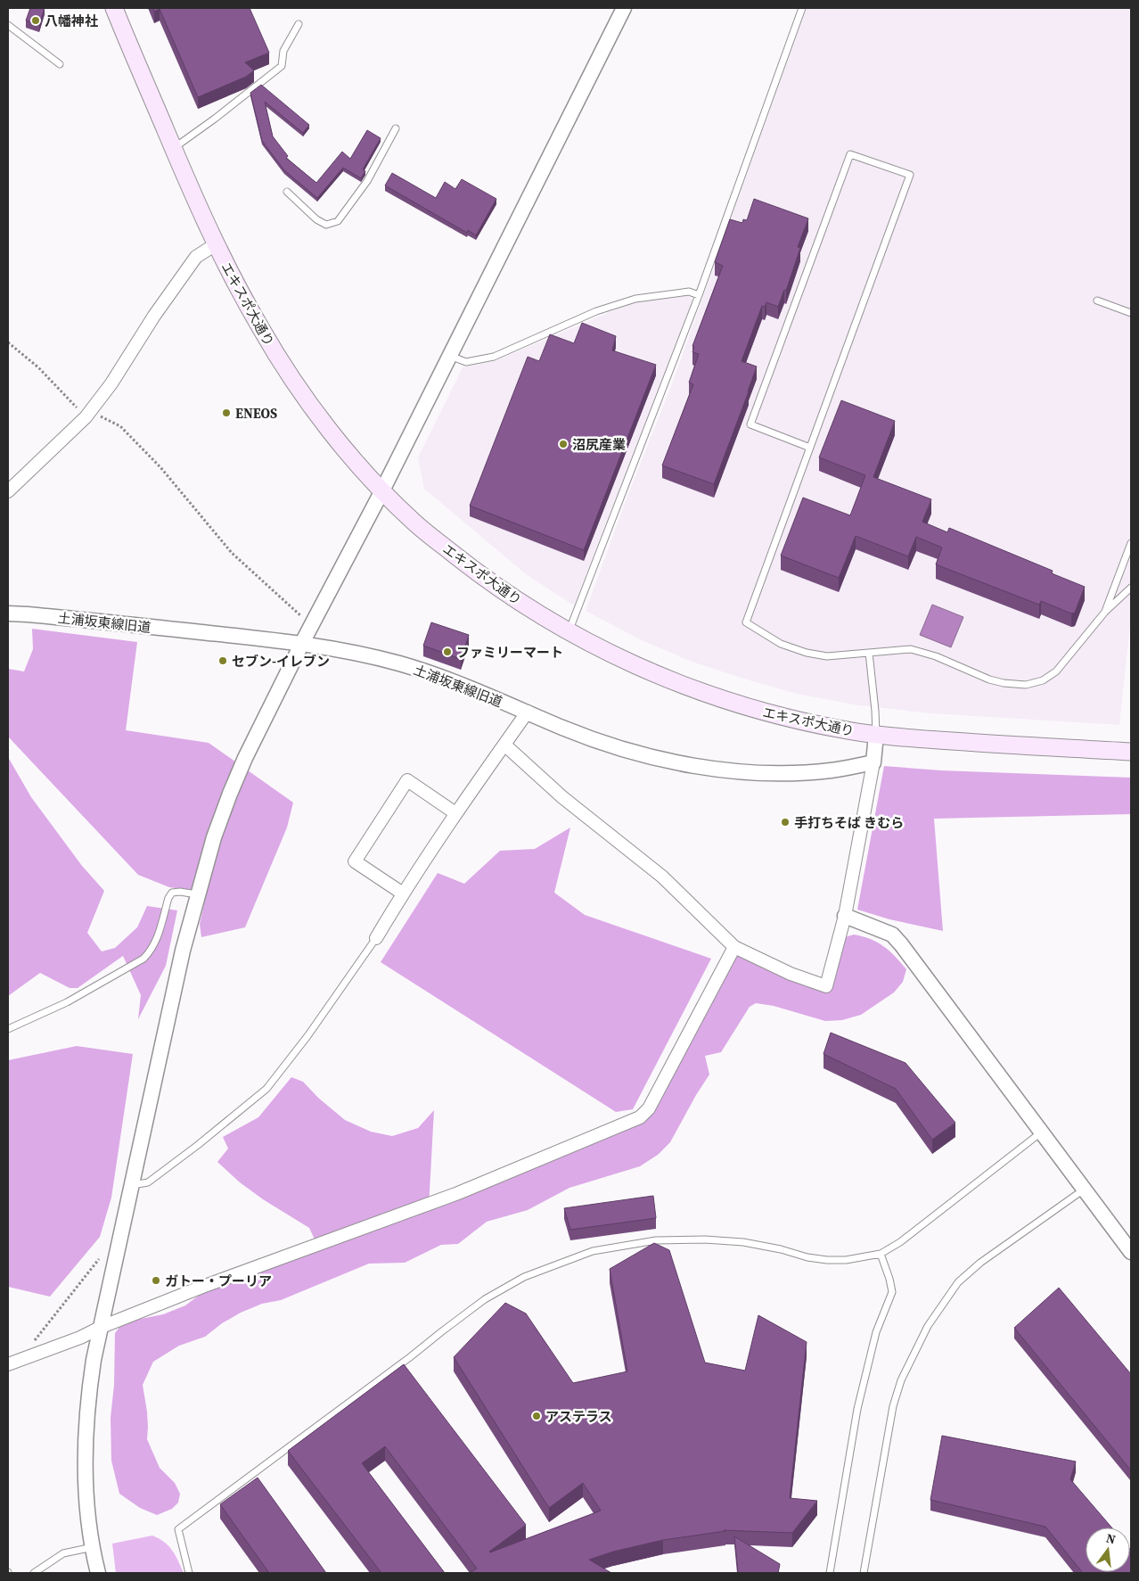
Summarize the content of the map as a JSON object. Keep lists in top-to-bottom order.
{
  "streets": {
    "main road": ["エキスポ大通り"],
    "street": ["土浦坂東線旧道"]
  },
  "places": [
    "八幡神社",
    "ENEOS",
    "沼尻産業",
    "ファミリーマート",
    "セブン-イレブン",
    "手打ちそば きむら",
    "ガトー・プーリア",
    "アステラス"
  ],
  "north": "top"
}
